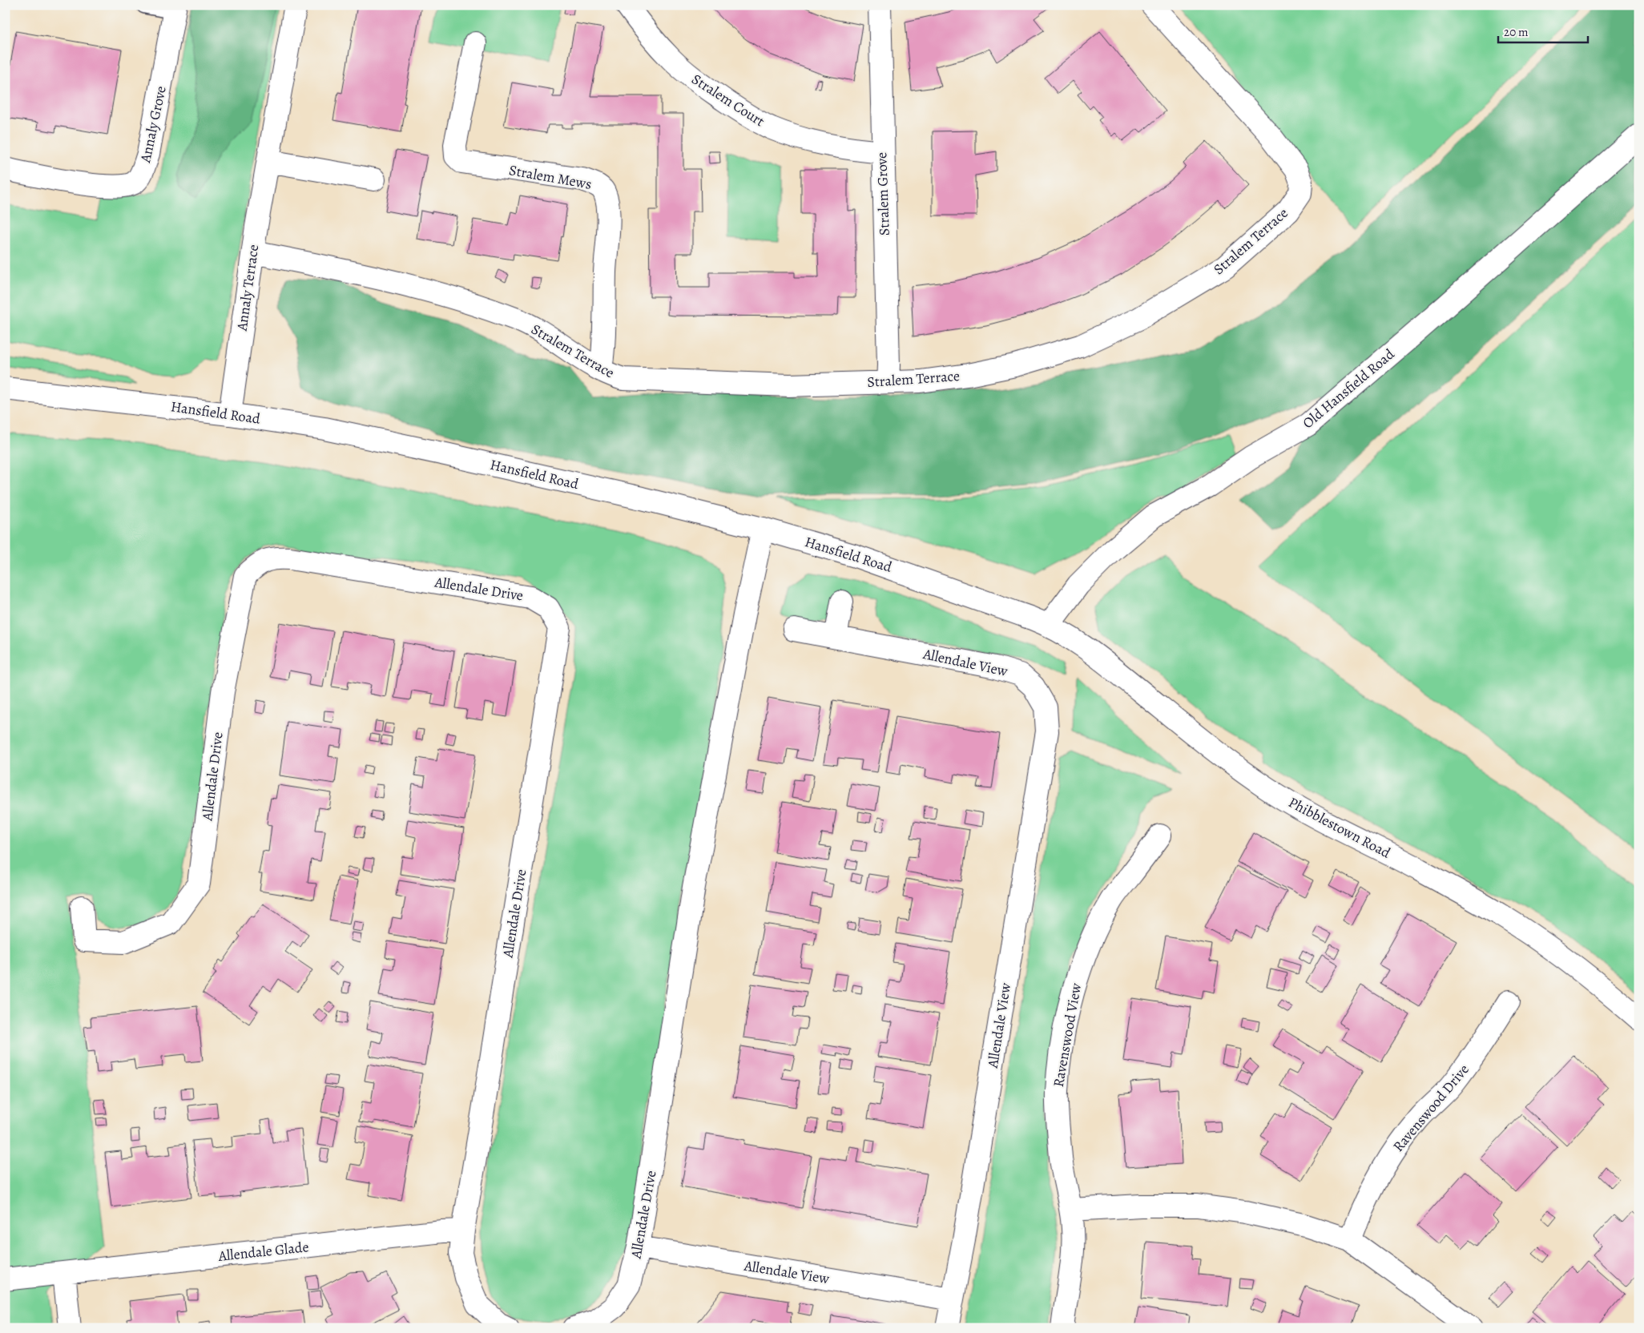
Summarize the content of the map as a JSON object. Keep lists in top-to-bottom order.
{
  "streets": {
    "street": [
      "Stralem Court",
      "Annaly Grove",
      "Stralem Mews",
      "Stralem Grove",
      "Stralem Terrace",
      "Annaly Terrace",
      "Old Hansfield Road",
      "Hansfield Road",
      "Allendale Drive",
      "Allendale View",
      "Phibblestown Road",
      "Ravenswood View",
      "Ravenswood Drive",
      "Allendale Glade"
    ]
  },
  "crossings": [
    ["Stralem Court", "Stralem Grove"],
    ["Stralem Mews", "Stralem Terrace"],
    ["Stralem Grove", "Stralem Terrace"],
    ["Stralem Terrace", "Annaly Terrace"],
    ["Annaly Terrace", "Hansfield Road"],
    ["Old Hansfield Road", "Hansfield Road"],
    ["Old Hansfield Road", "Phibblestown Road"],
    ["Hansfield Road", "Allendale Drive"],
    ["Hansfield Road", "Phibblestown Road"],
    ["Allendale Drive", "Allendale View"],
    ["Allendale Drive", "Allendale Glade"]
  ],
  "scale_bar": "20 m"
}
